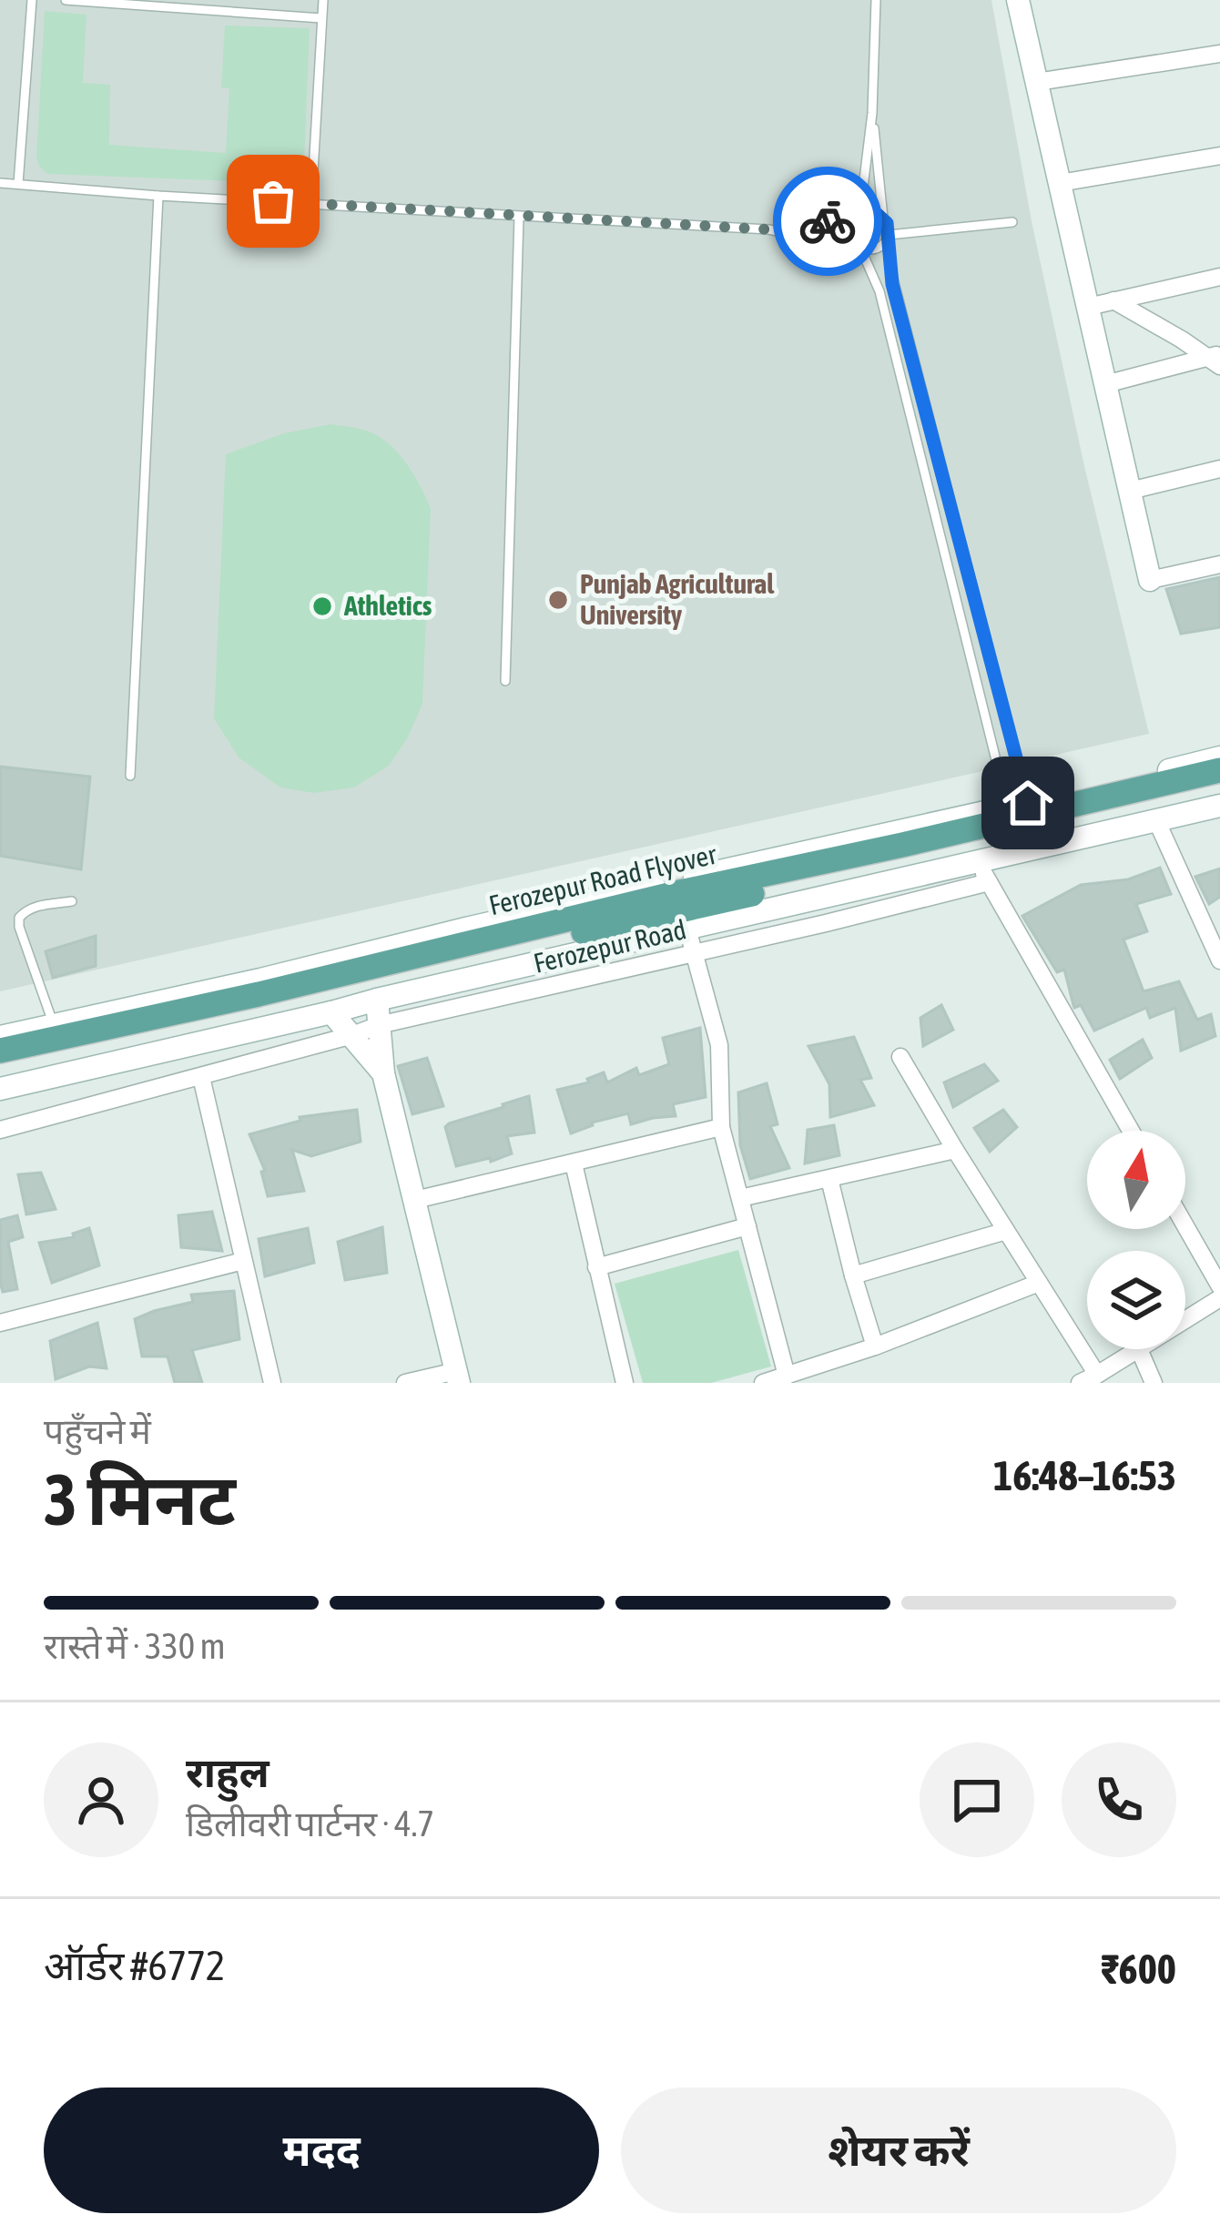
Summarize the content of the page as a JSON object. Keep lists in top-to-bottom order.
{
  "streets": {
    "main road": ["Ferozepur Road Flyover", "Ferozepur Road"]
  },
  "places": ["Punjab Agricultural University", "Athletics"],
  "north": "top",
  "page": {
    "heading": ["3 मिनट", "पहुँचने में", "16:48–16:53"],
    "panel": [
      "राहुल",
      "डिलीवरी पार्टनर · 4.7",
      "ऑर्डर #6772",
      "₹600"
    ],
    "bar": "रास्ते में · 330 m",
    "buttons": ["मदद", "शेयर करें"]
  }
}
